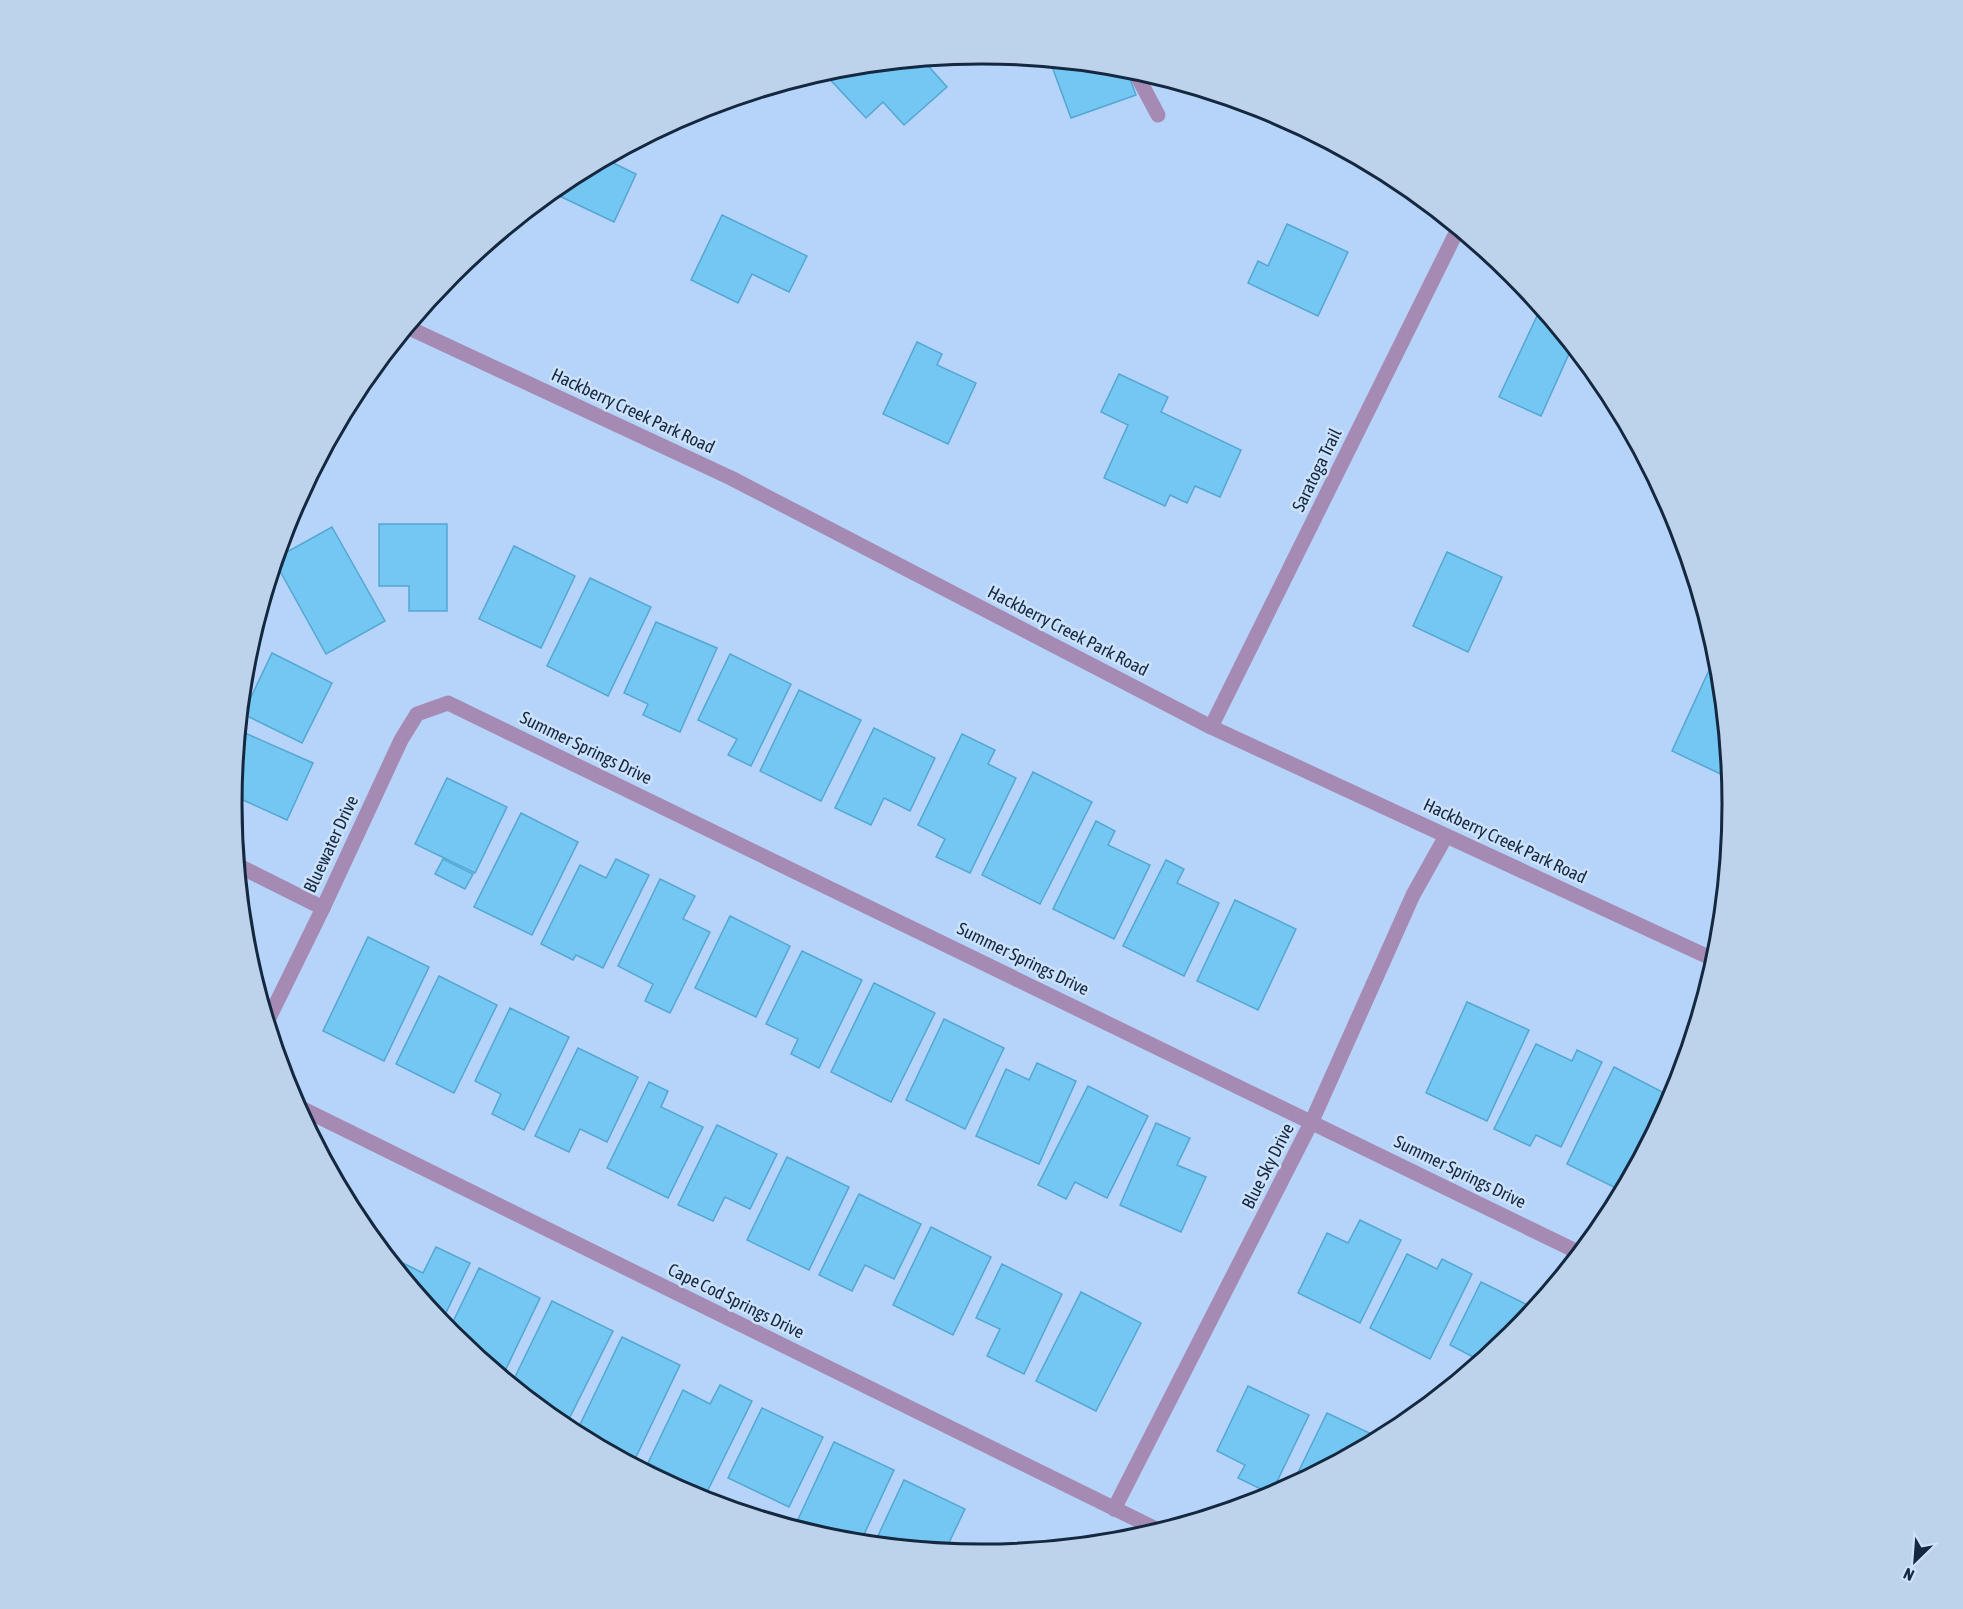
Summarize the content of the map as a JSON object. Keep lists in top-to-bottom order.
{
  "streets": {
    "street": [
      "Hackberry Creek Park Road",
      "Saratoga Trail",
      "Summer Springs Drive",
      "Bluewater Drive",
      "Blue Sky Drive",
      "Cape Cod Springs Drive"
    ]
  },
  "crossings": [
    ["Hackberry Creek Park Road", "Saratoga Trail"],
    ["Hackberry Creek Park Road", "Blue Sky Drive"],
    ["Summer Springs Drive", "Bluewater Drive"],
    ["Summer Springs Drive", "Blue Sky Drive"],
    ["Blue Sky Drive", "Cape Cod Springs Drive"]
  ],
  "north": "bottom left"
}
